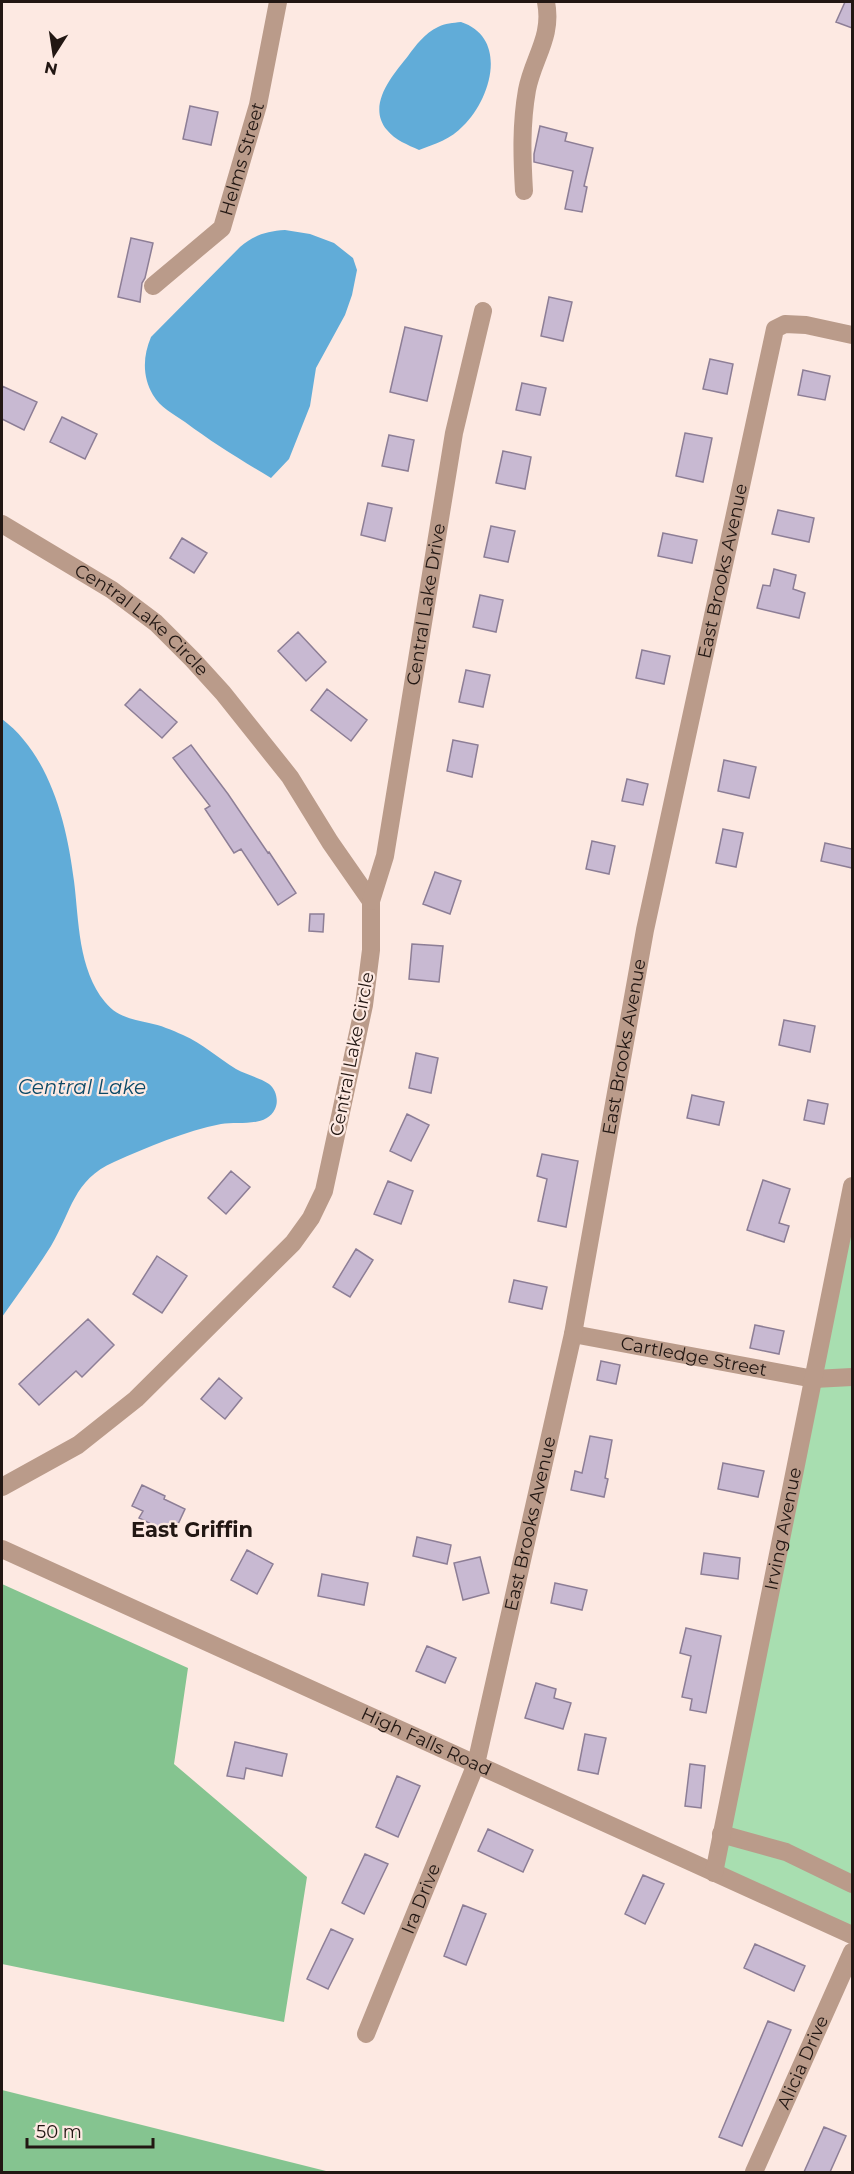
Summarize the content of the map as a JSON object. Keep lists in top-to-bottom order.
{
  "streets": {
    "street": [
      "Helms Street",
      "East Brooks Avenue",
      "Central Lake Drive",
      "Central Lake Circle",
      "Cartledge Street",
      "Irving Avenue",
      "High Falls Road",
      "Ira Drive",
      "Alicia Drive"
    ]
  },
  "crossings": [
    ["East Brooks Avenue", "Cartledge Street"],
    ["East Brooks Avenue", "High Falls Road"],
    ["East Brooks Avenue", "Ira Drive"],
    ["Central Lake Drive", "Central Lake Circle"],
    ["Cartledge Street", "Irving Avenue"],
    ["Irving Avenue", "High Falls Road"],
    ["High Falls Road", "Ira Drive"]
  ],
  "districts": ["East Griffin"],
  "water": ["Central Lake"],
  "scale_bar": "50 m",
  "north": "bottom"
}
